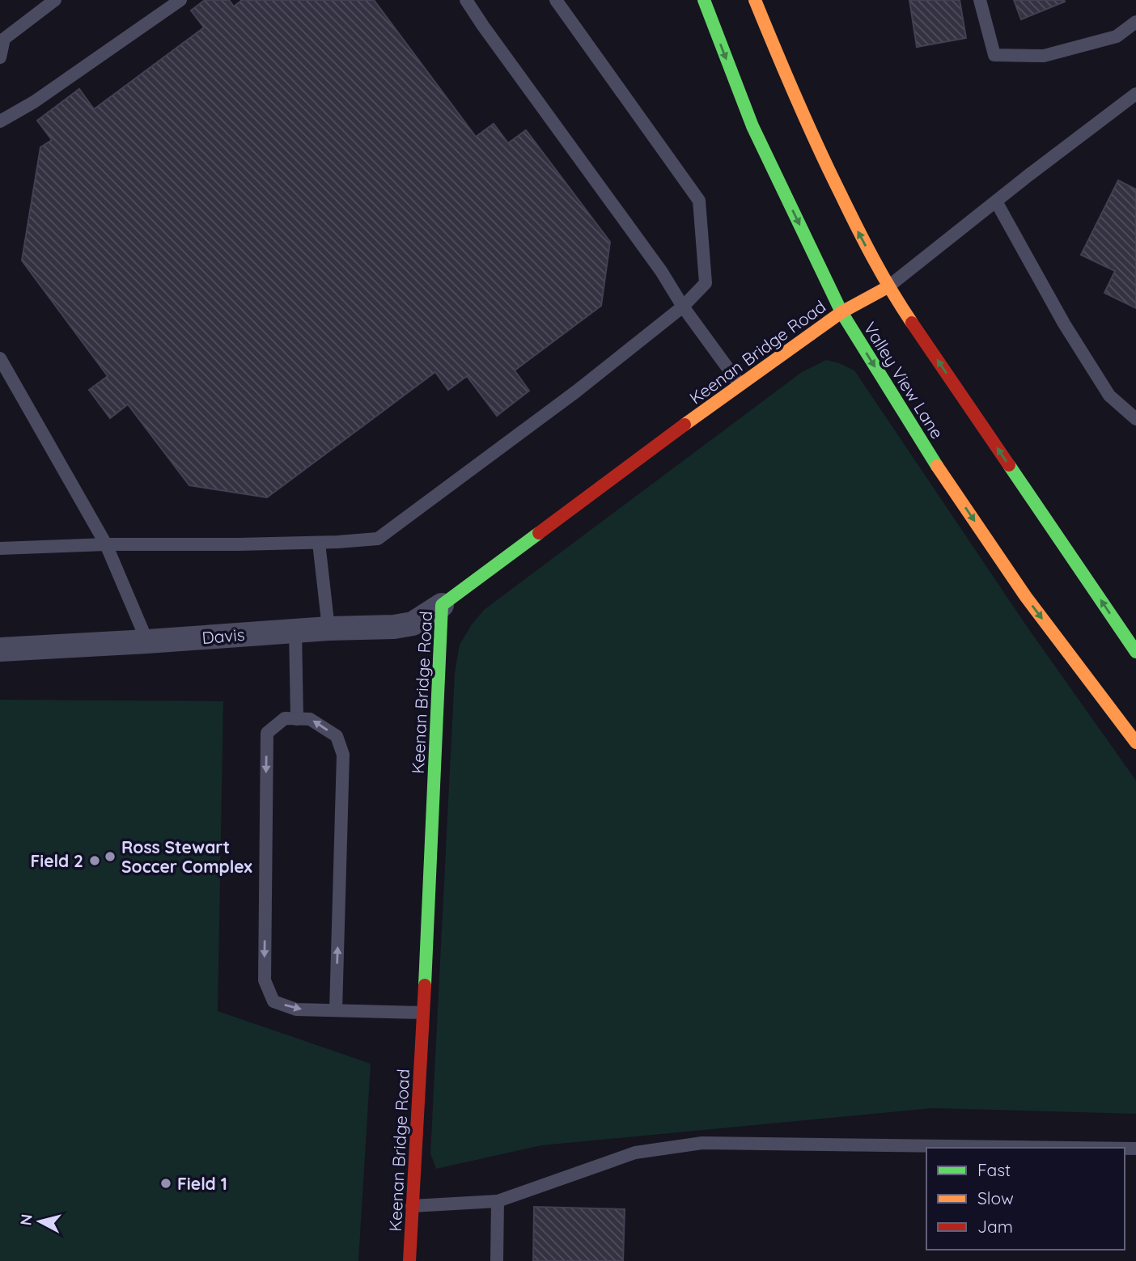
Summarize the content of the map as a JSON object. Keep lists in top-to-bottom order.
{
  "streets": {
    "main road": ["Keenan Bridge Road", "Valley View Lane"],
    "street": ["Davis"]
  },
  "crossings": [
    ["Keenan Bridge Road", "Valley View Lane"],
    ["Keenan Bridge Road", "Davis"]
  ],
  "places": ["Ross Stewart Soccer Complex", "Field 2", "Field 1"],
  "legend": ["Fast", "Slow", "Jam"],
  "north": "left"
}
